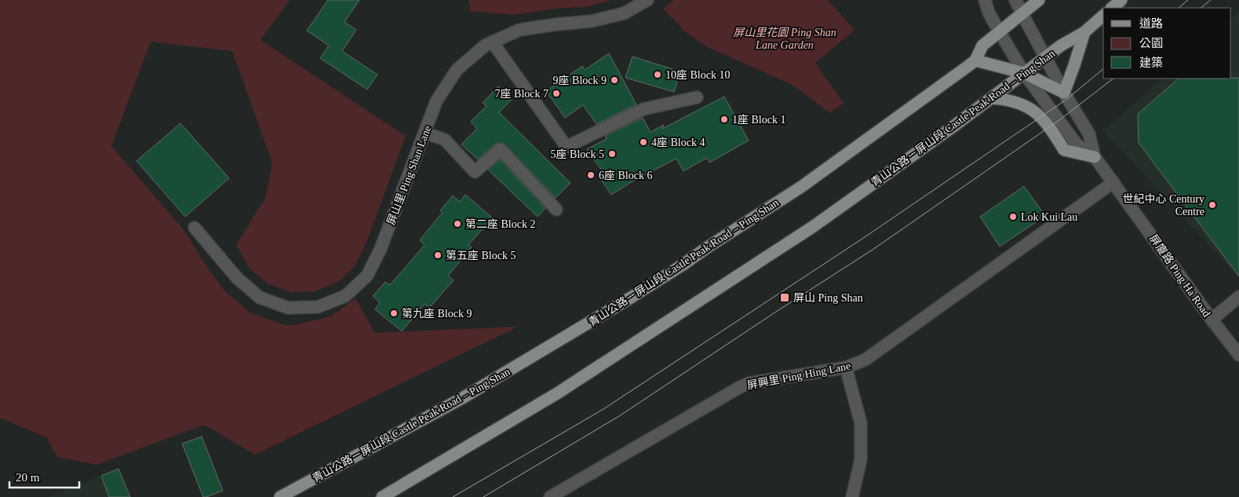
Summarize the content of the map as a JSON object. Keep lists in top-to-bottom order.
{
  "streets": {
    "main road": ["青山公路－屏山段 Castle Peak Road – Ping Shan"],
    "street": ["屏山里 Ping Shan Lane", "屏廈路 Ping Ha Road", "屏興里 Ping Hing Lane"]
  },
  "crossings": [
    ["青山公路－屏山段 Castle Peak Road – Ping Shan", "屏廈路 Ping Ha Road"],
    ["屏廈路 Ping Ha Road", "屏興里 Ping Hing Lane"]
  ],
  "parks": ["屏山里花園 Ping Shan Lane Garden"],
  "places": {
    "other": [
      "10座 Block 10",
      "9座 Block 9",
      "7座 Block 7",
      "1座 Block 1",
      "4座 Block 4",
      "5座 Block 5",
      "6座 Block 6",
      "世紀中心 Century Centre",
      "Lok Kui Lau",
      "第二座 Block 2",
      "第五座 Block 5",
      "第九座 Block 9"
    ],
    "transit": ["屏山 Ping Shan"]
  },
  "legend": ["道路", "公園", "建築"],
  "scale_bar": "20 m"
}
